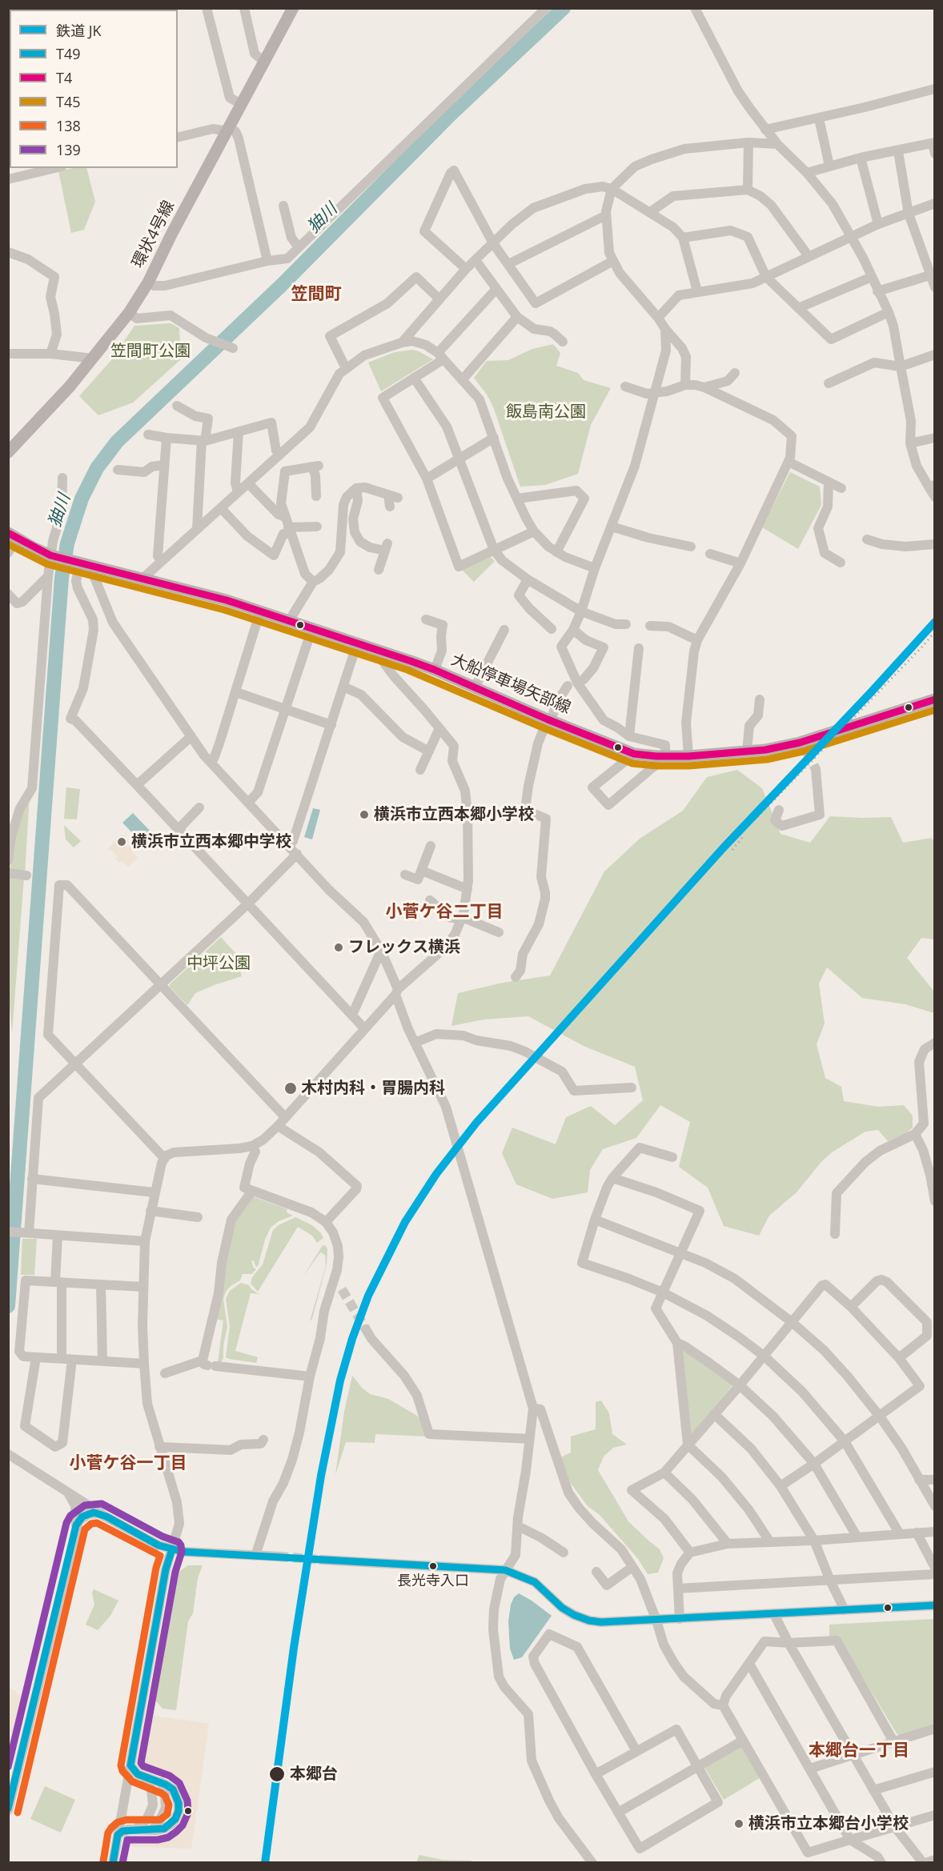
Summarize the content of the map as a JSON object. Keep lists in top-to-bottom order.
{
  "streets": {
    "main road": ["環状4号線", "大船停車場矢部線"]
  },
  "districts": [
    "笠間町",
    "小菅ケ谷二丁目",
    "小菅ケ谷一丁目",
    "本郷台一丁目"
  ],
  "water": ["㹨川"],
  "parks": ["笠間町公園", "飯島南公園", "中坪公園"],
  "places": [
    "横浜市立西本郷小学校",
    "横浜市立西本郷中学校",
    "フレックス横浜",
    "木村内科・胃腸内科",
    "長光寺入口",
    "本郷台",
    "横浜市立本郷台小学校"
  ],
  "lines": [
    "transit line T4",
    "transit line T45",
    "rail line JK",
    "transit line 139",
    "transit line T49",
    "transit line 138"
  ],
  "legend": [
    "鉄道 JK",
    "T49",
    "T4",
    "T45",
    "138",
    "139"
  ]
}
